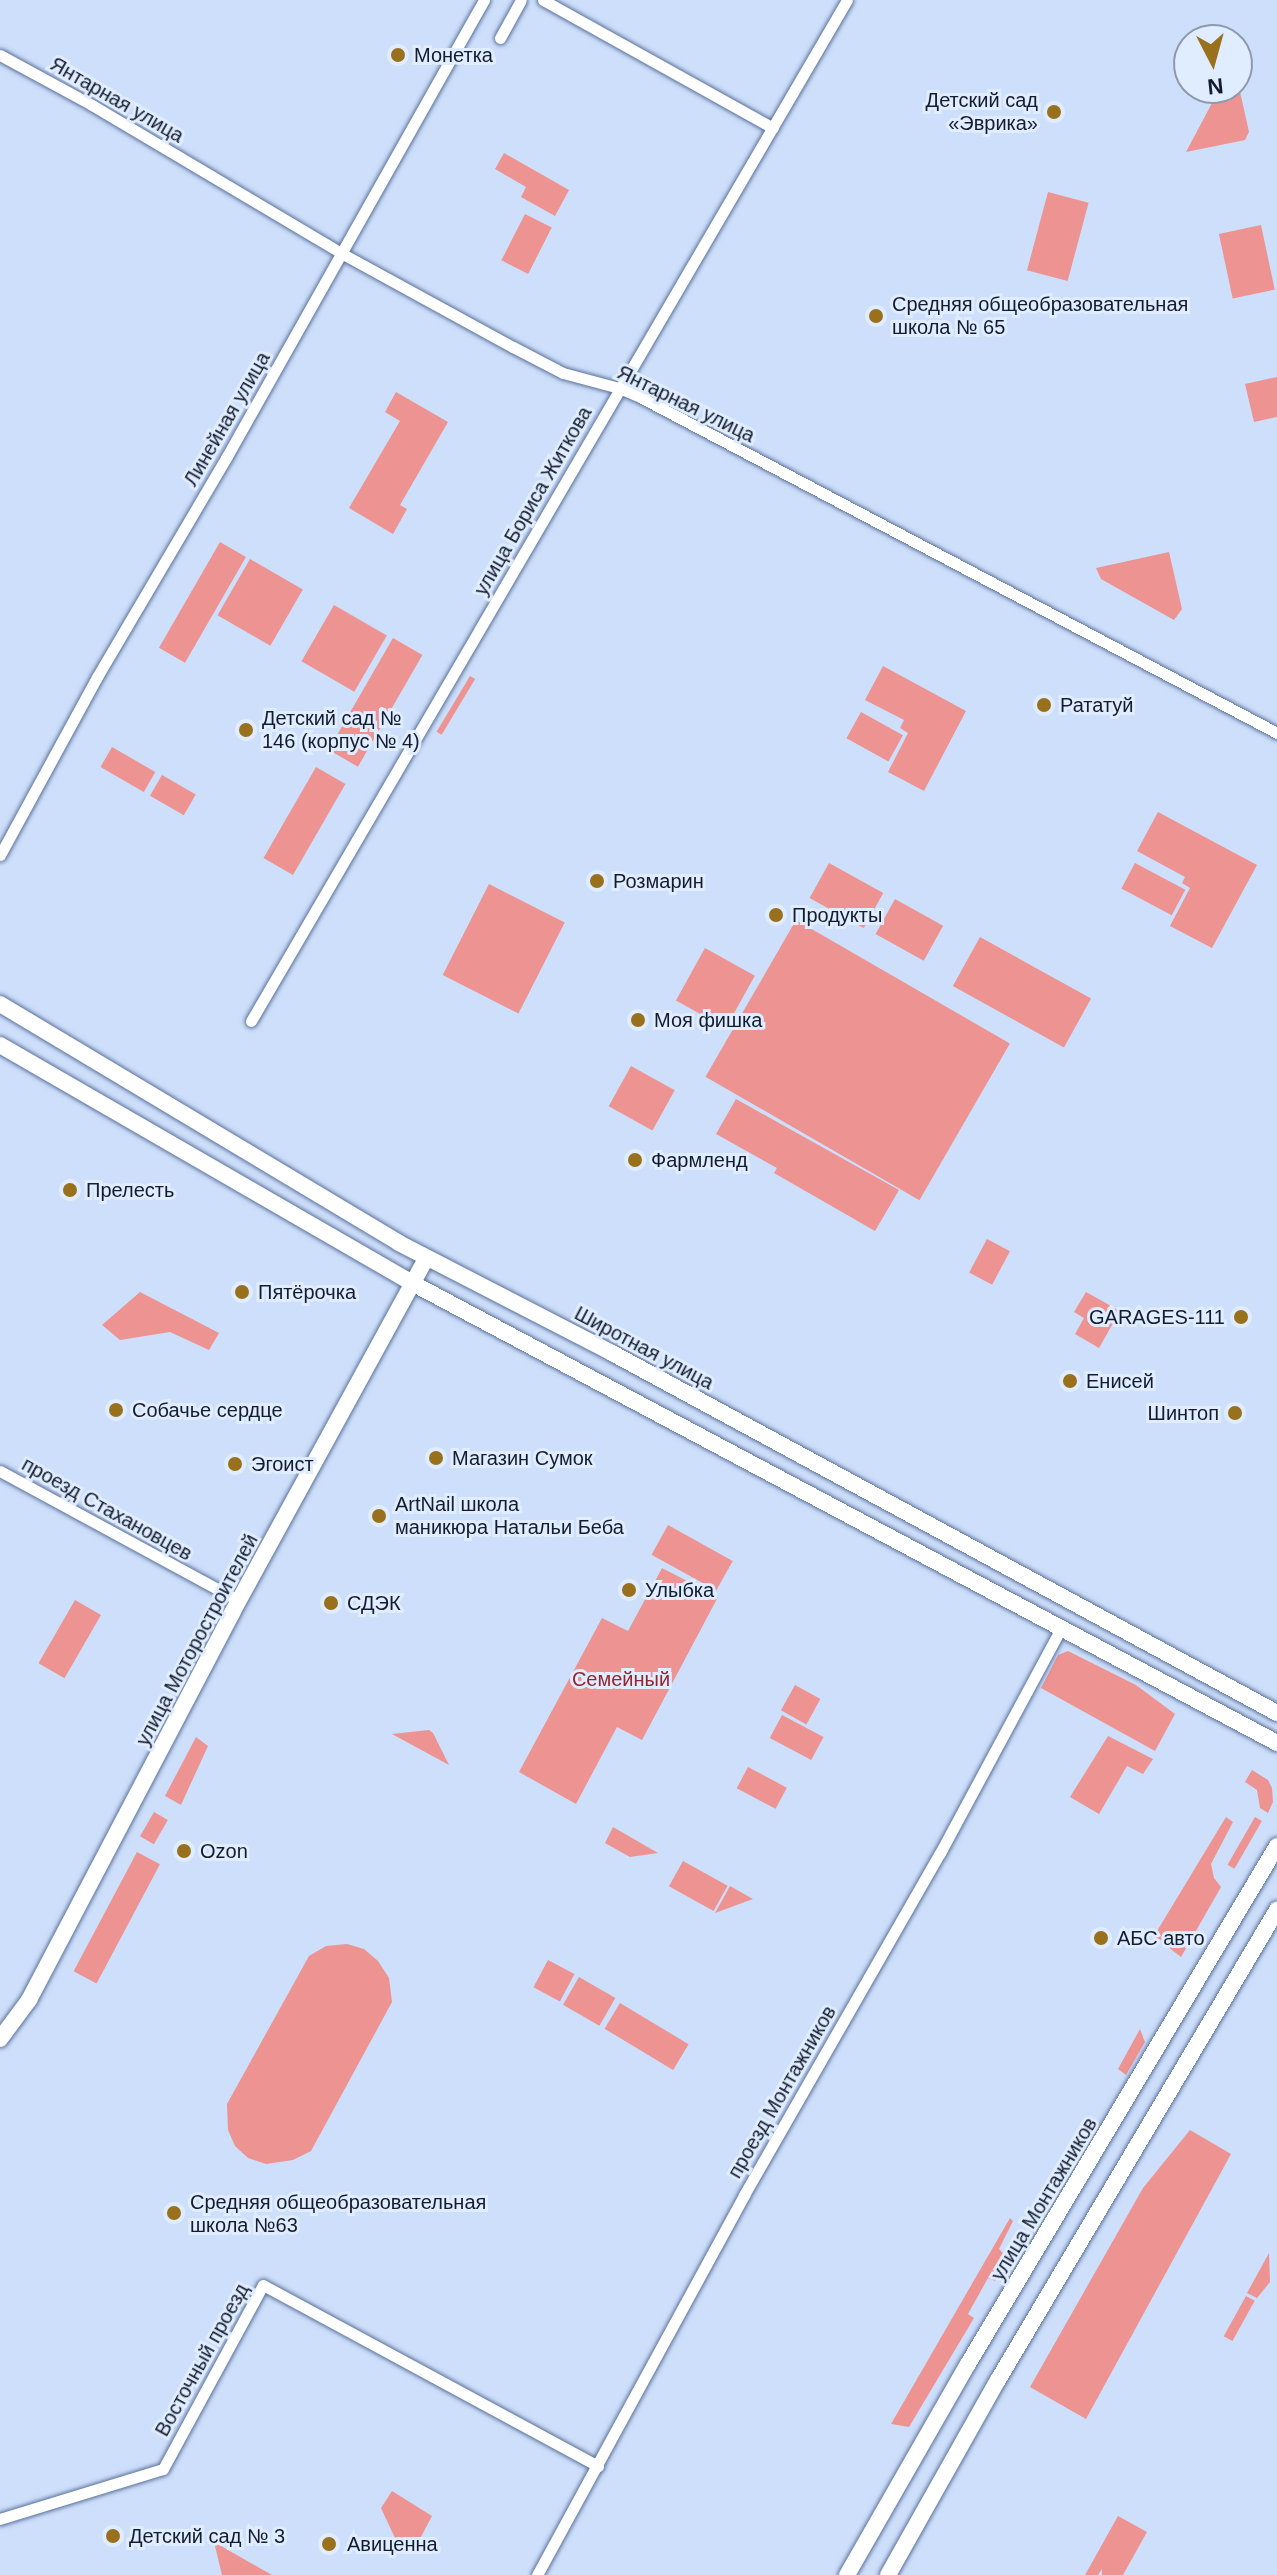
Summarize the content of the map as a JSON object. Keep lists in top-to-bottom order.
{
  "streets": {
    "main road": ["Широтная улица", "улица Моторостроителей", "улица Монтажников"],
    "street": [
      "Янтарная улица",
      "Линейная улица",
      "улица Бориса Житкова",
      "проезд Стахановцев",
      "проезд Монтажников",
      "Восточный проезд"
    ]
  },
  "crossings": [
    ["Янтарная улица", "Линейная улица"],
    ["Янтарная улица", "улица Бориса Житкова"],
    ["Широтная улица", "улица Моторостроителей"],
    ["проезд Стахановцев", "улица Моторостроителей"],
    ["проезд Монтажников", "Восточный проезд"]
  ],
  "parks": ["Семейный"],
  "places": [
    "Монетка",
    "Детский сад «Эврика»",
    "Средняя общеобразовательная школа № 65",
    "Рататуй",
    "Детский сад № 146 (корпус № 4)",
    "Розмарин",
    "Продукты",
    "Моя фишка",
    "Фармленд",
    "Прелесть",
    "Пятёрочка",
    "GARAGES-111",
    "Енисей",
    "Собачье сердце",
    "Шинтоп",
    "Магазин Сумок",
    "Эгоист",
    "ArtNail школа маникюра Натальи Беба",
    "Улыбка",
    "СДЭК",
    "Ozon",
    "АБС авто",
    "Средняя общеобразовательная школа №63",
    "Детский сад № 3",
    "Авиценна"
  ],
  "north": "bottom"
}
